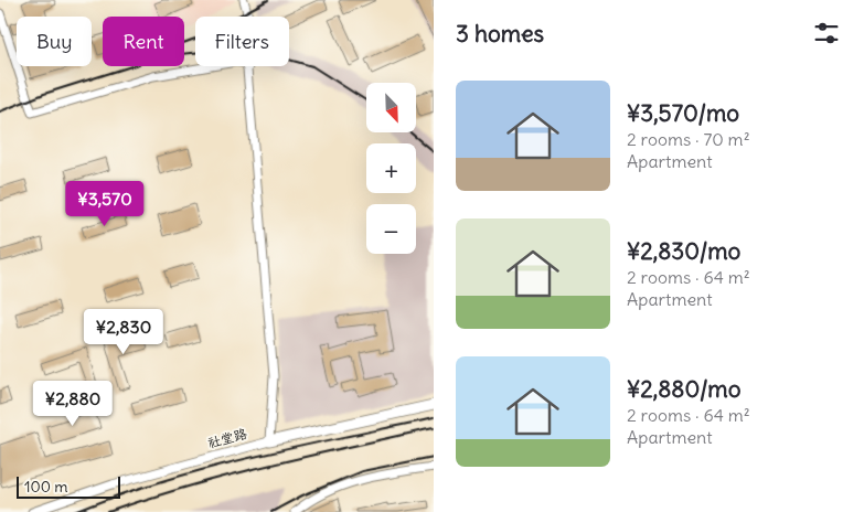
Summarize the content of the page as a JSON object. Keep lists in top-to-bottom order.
{
  "streets": {
    "main road": ["社堂路"]
  },
  "scale_bar": "100 m",
  "north": "bottom right",
  "page": {
    "heading": "3 homes",
    "chip": ["Buy", "Rent", "Filters"],
    "list": [
      {
        "name": "¥3,570/mo",
        "note": "2 rooms · 70 m² · Apartment"
      },
      {
        "name": "¥2,830/mo",
        "note": "2 rooms · 64 m² · Apartment"
      },
      {
        "name": "¥2,880/mo",
        "note": "2 rooms · 64 m² · Apartment"
      }
    ],
    "map_buttons": ["+", "−"],
    "price": ["¥3,570", "¥2,830", "¥2,880"],
    "scale": "100 m"
  }
}
